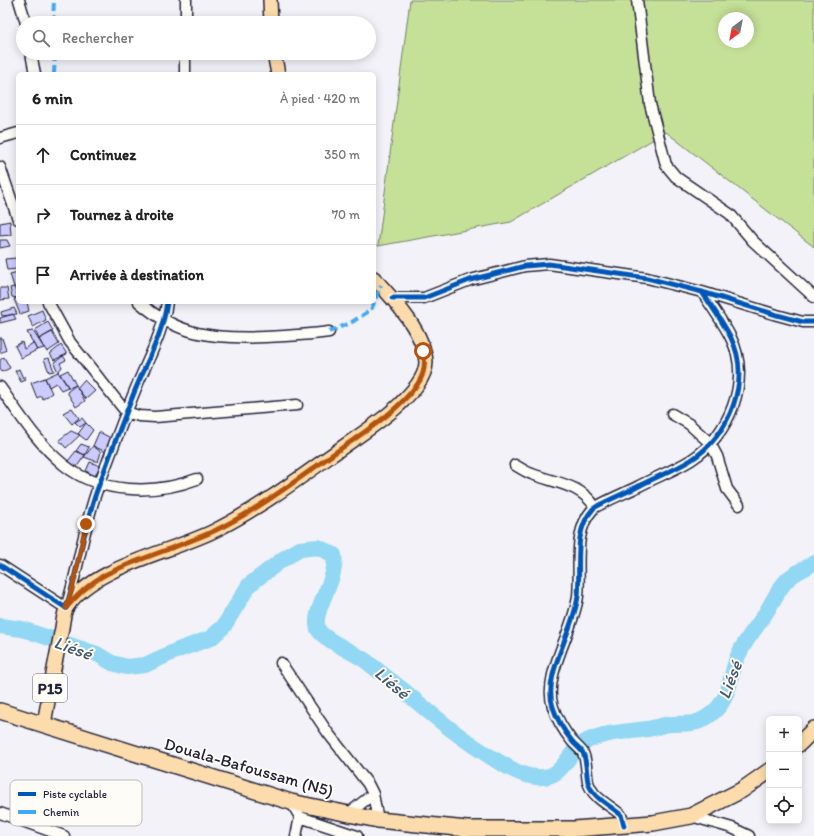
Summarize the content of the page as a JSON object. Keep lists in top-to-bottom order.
{
  "streets": {
    "highway": ["Douala-Bafoussam (N5)"],
    "main road": ["P15"]
  },
  "crossings": [
    ["P15", "Douala-Bafoussam (N5)"]
  ],
  "water": ["Liésé"],
  "legend": ["Piste cyclable", "Chemin"],
  "north": "bottom left",
  "page": {
    "search": "Rechercher",
    "heading": ["6 min", "À pied · 420 m"],
    "list": [
      ["Continuez", "350 m"],
      ["Tournez à droite", "70 m"],
      "Arrivée à destination"
    ],
    "map_buttons": ["+", "−"]
  }
}
